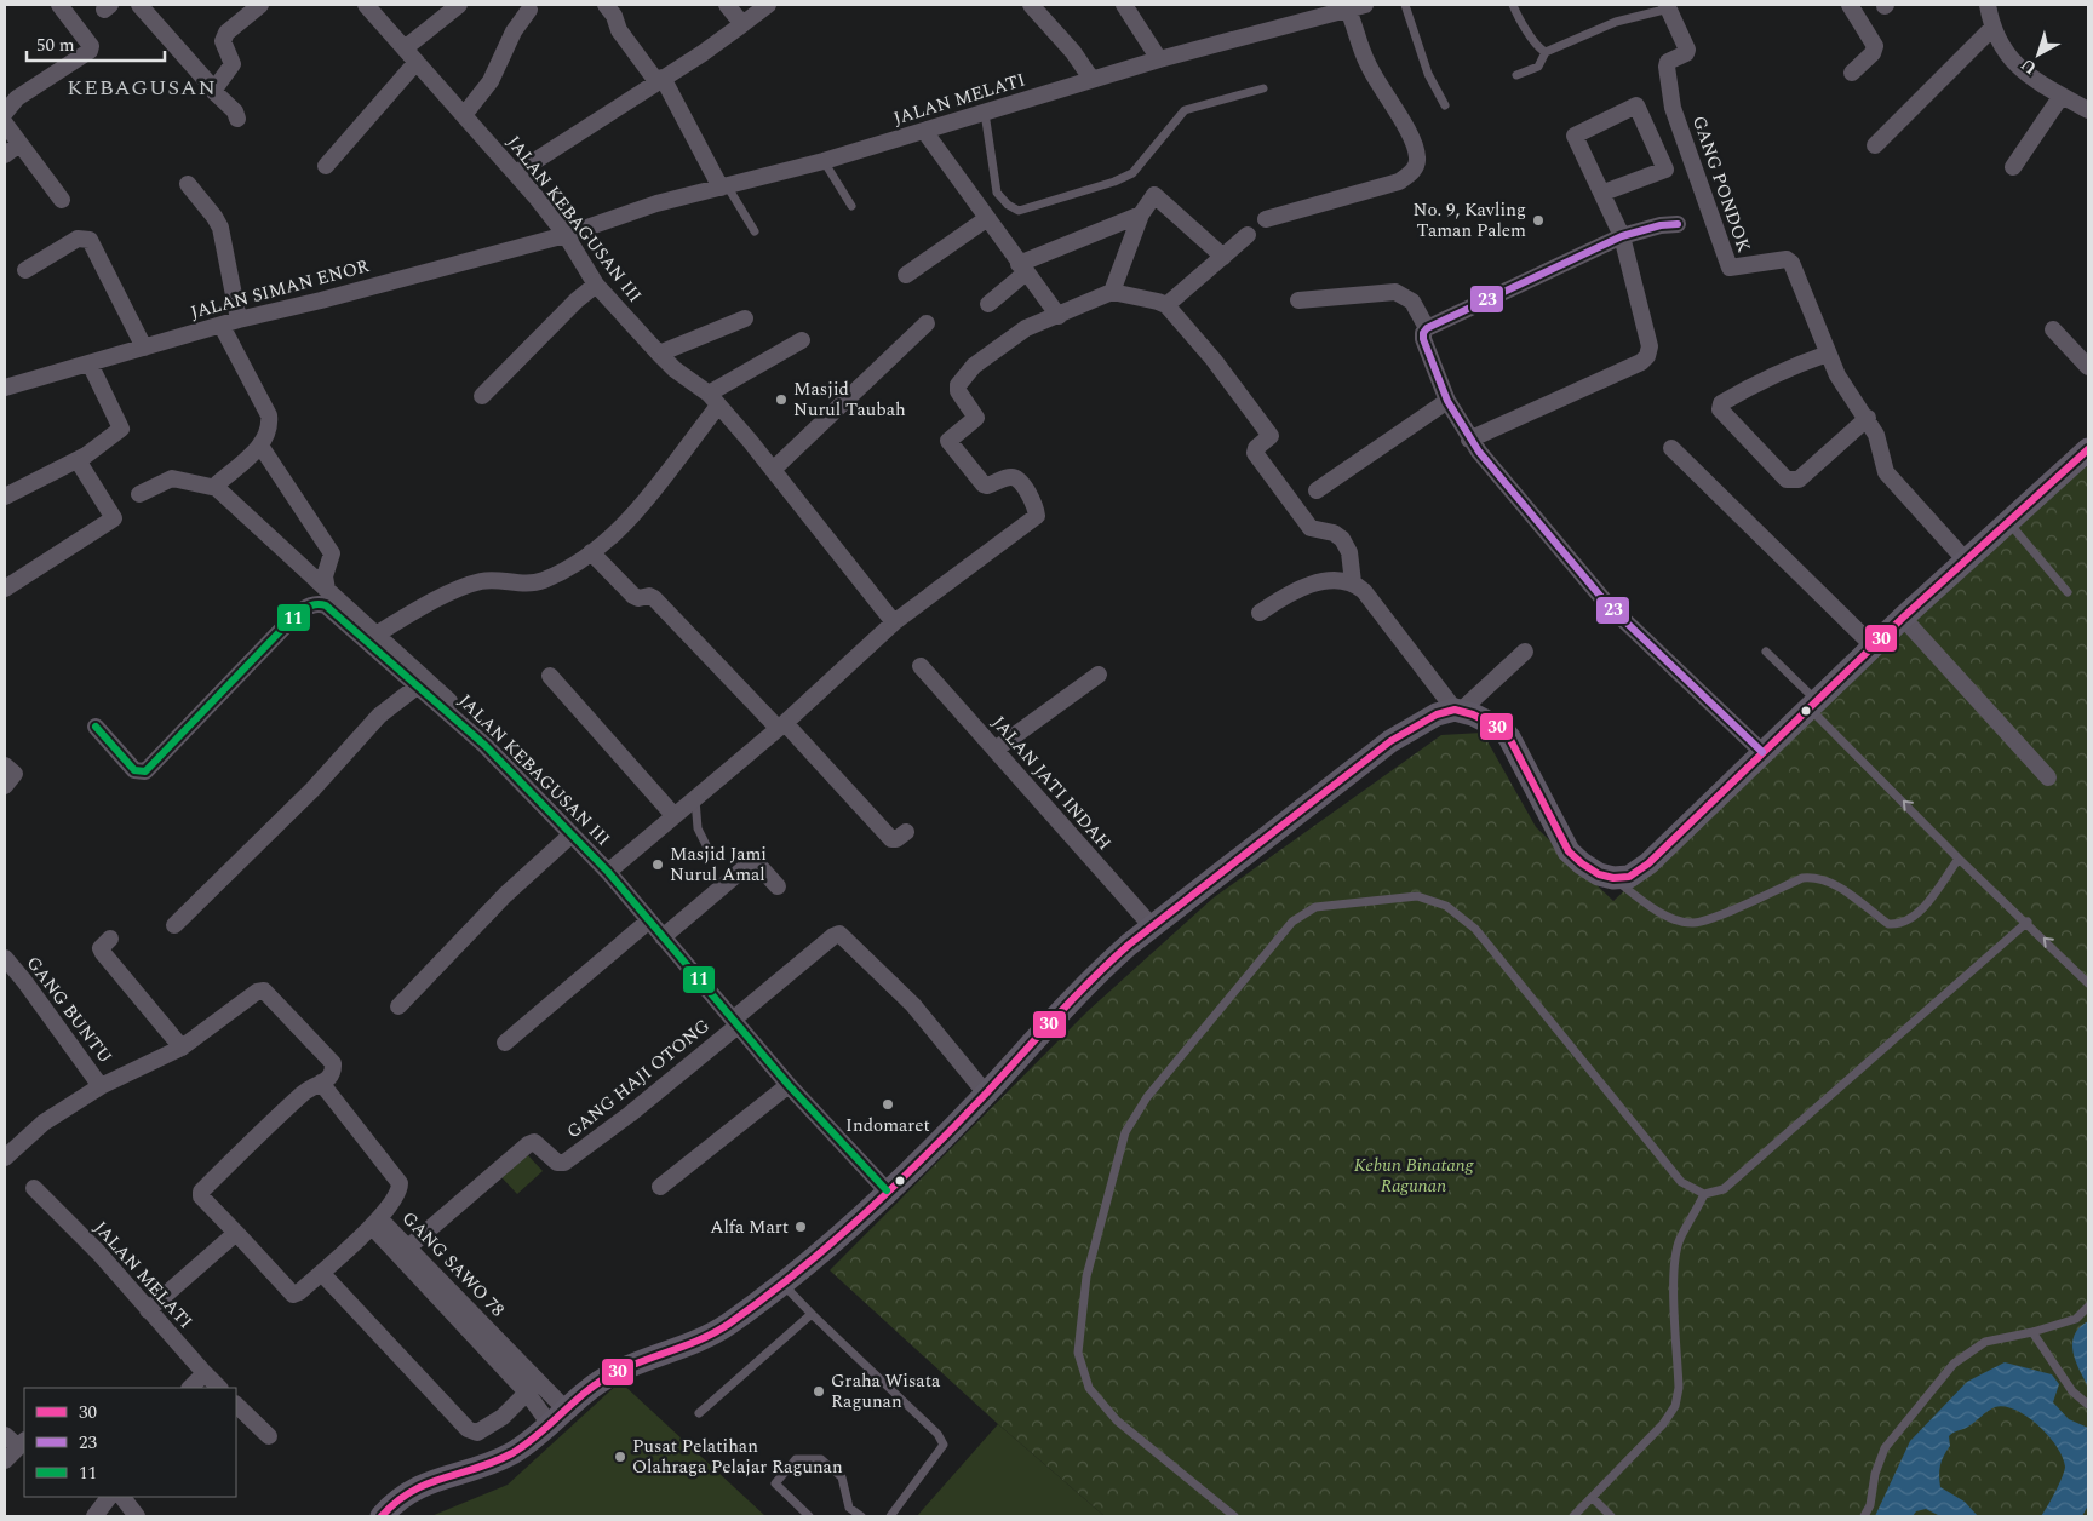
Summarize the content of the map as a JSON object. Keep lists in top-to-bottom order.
{
  "streets": {
    "street": [
      "JALAN MELATI",
      "GANG PONDOK",
      "JALAN KEBAGUSAN III",
      "JALAN SIMAN ENOR",
      "JALAN JATI INDAH",
      "GANG BUNTU",
      "GANG HAJI OTONG",
      "GANG SAWO 78"
    ]
  },
  "crossings": [
    ["JALAN MELATI", "JALAN KEBAGUSAN III"],
    ["JALAN MELATI", "JALAN SIMAN ENOR"],
    ["JALAN KEBAGUSAN III", "JALAN SIMAN ENOR"],
    ["JALAN KEBAGUSAN III", "GANG HAJI OTONG"],
    ["GANG HAJI OTONG", "GANG SAWO 78"]
  ],
  "districts": ["KEBAGUSAN"],
  "parks": ["Kebun Binatang Ragunan"],
  "places": [
    "No. 9, Kavling Taman Palem",
    "Masjid Nurul Taubah",
    "Masjid Jami Nurul Amal",
    "Indomaret",
    "Alfa Mart",
    "Graha Wisata Ragunan",
    "Pusat Pelatihan Olahraga Pelajar Ragunan"
  ],
  "lines": ["transit line 23", "transit line 30", "transit line 11"],
  "legend": ["30", "23", "11"],
  "scale_bar": "50 m",
  "north": "bottom left"
}
